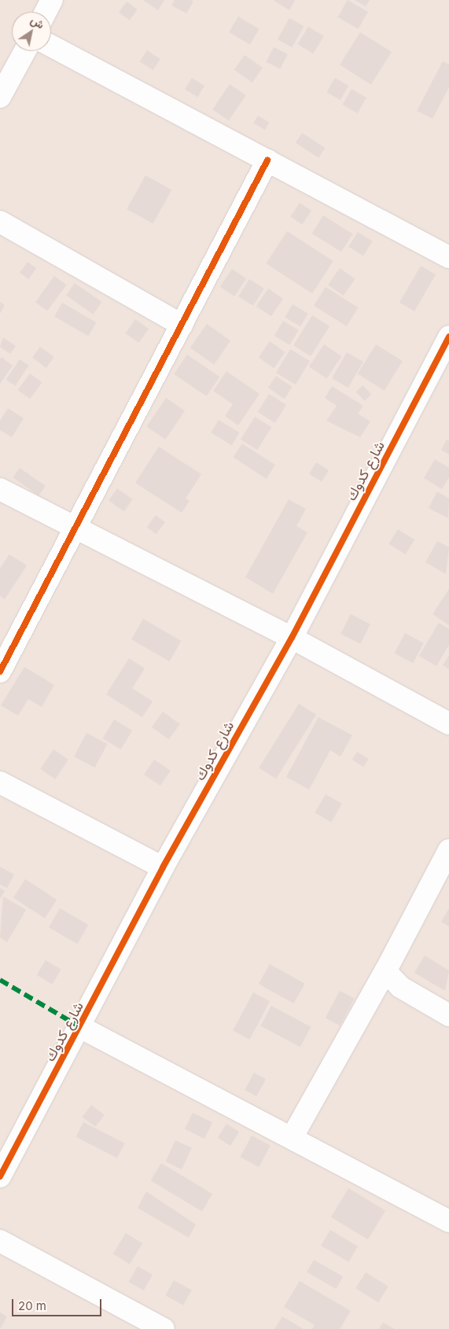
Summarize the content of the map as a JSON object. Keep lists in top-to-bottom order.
{
  "streets": {
    "street": ["شارع كدوك"]
  },
  "scale_bar": "20 m",
  "north": "top right"
}
